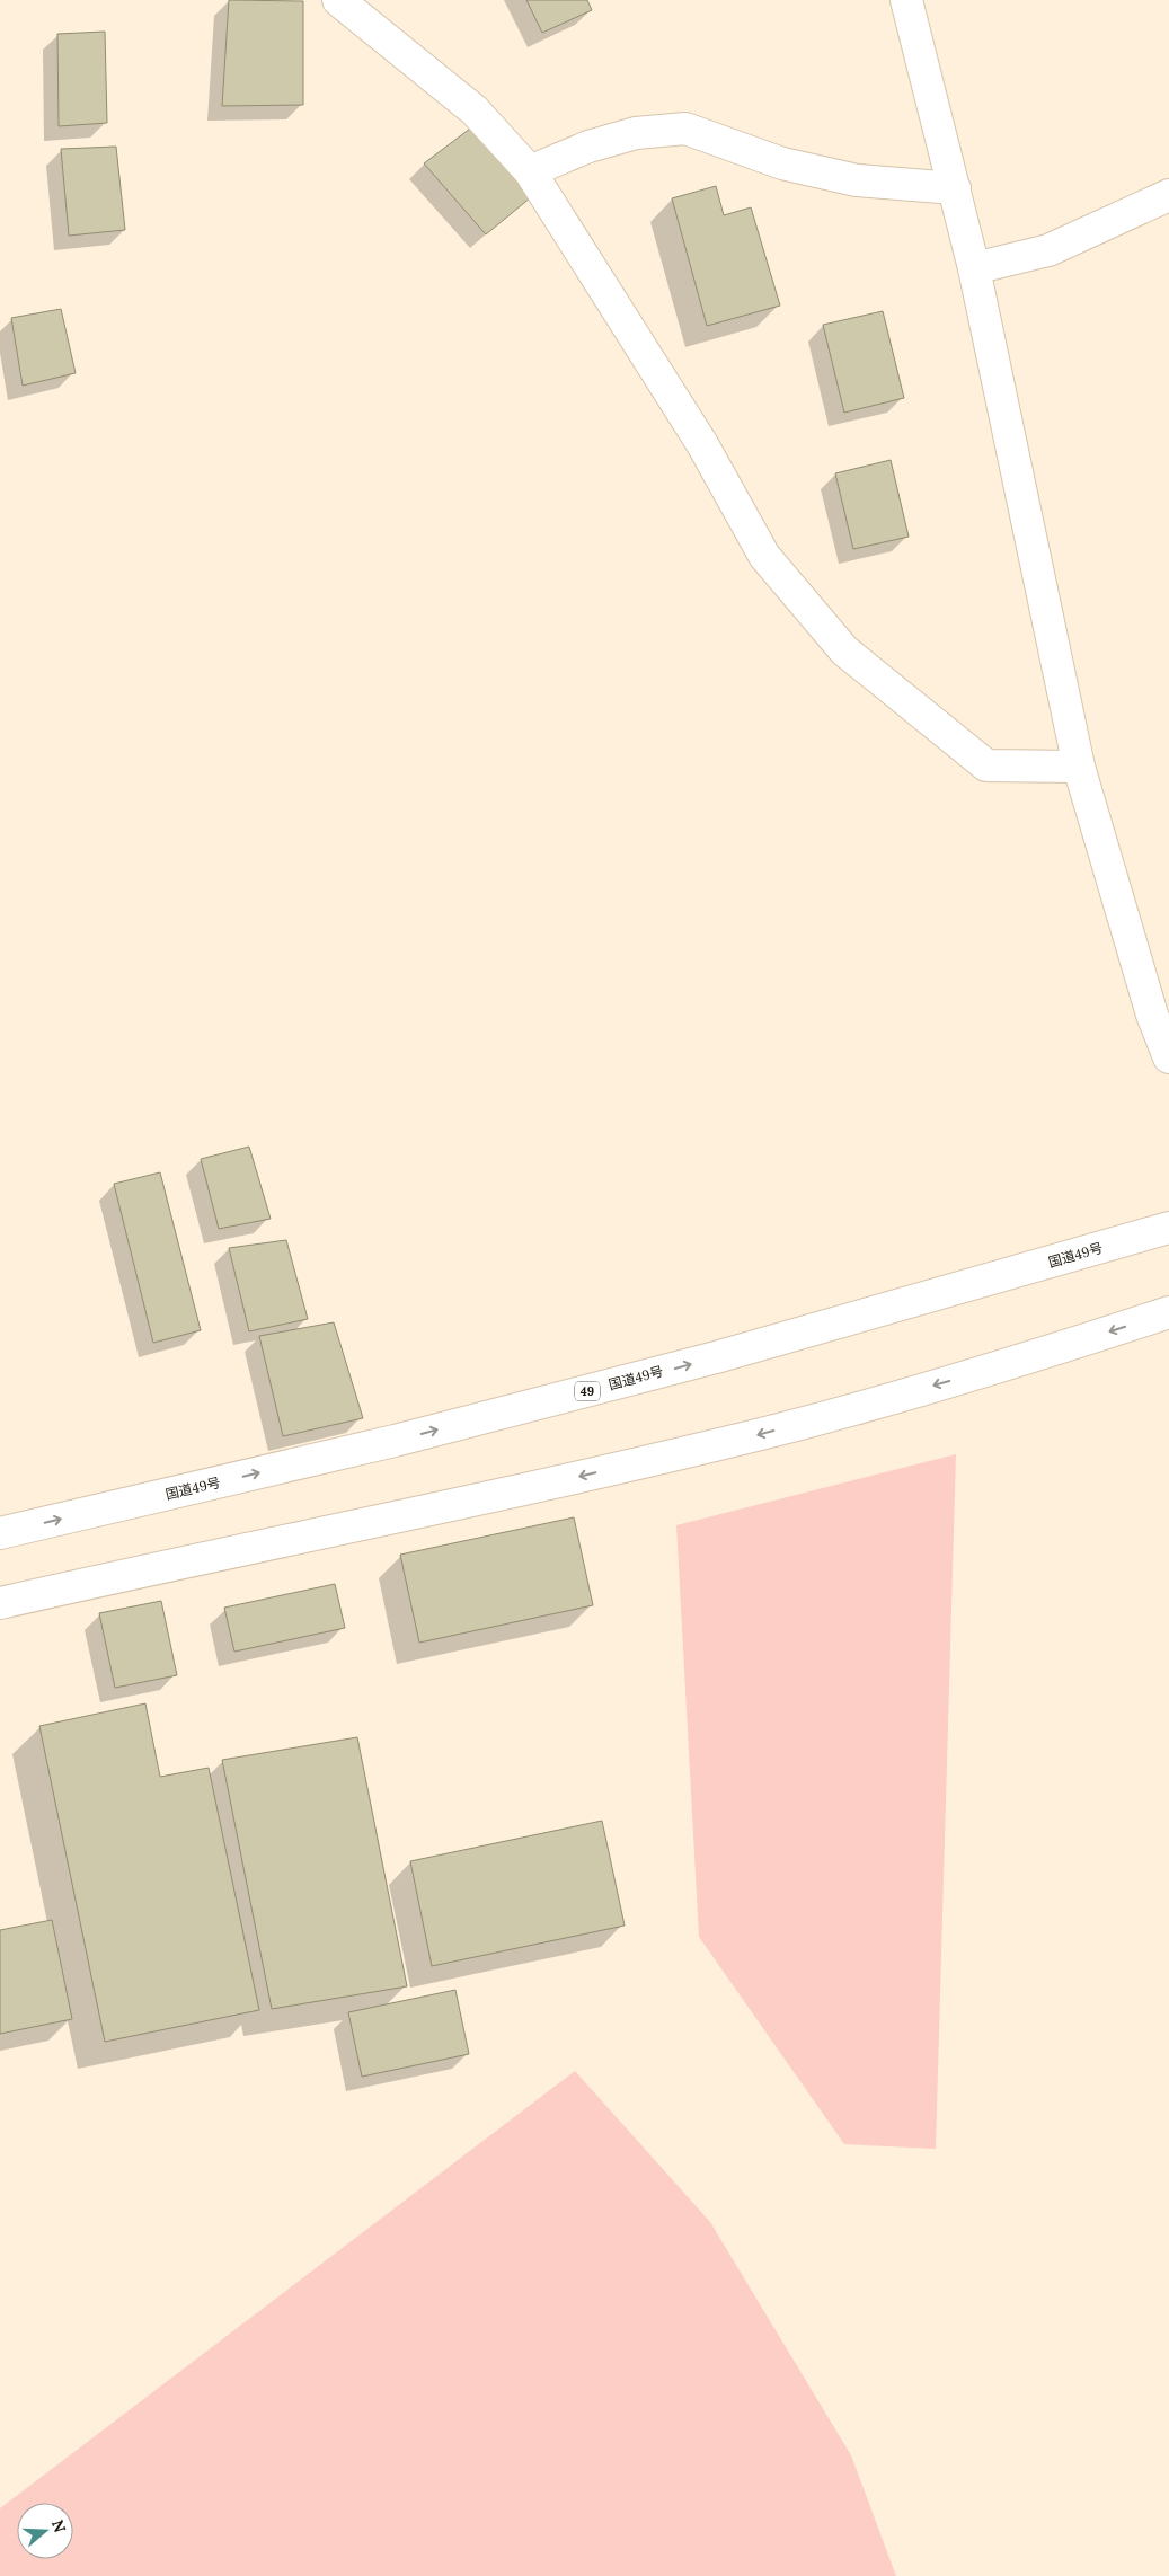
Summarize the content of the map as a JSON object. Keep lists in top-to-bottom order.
{
  "streets": {
    "main road": ["国道49号", "49"]
  },
  "north": "right"
}
